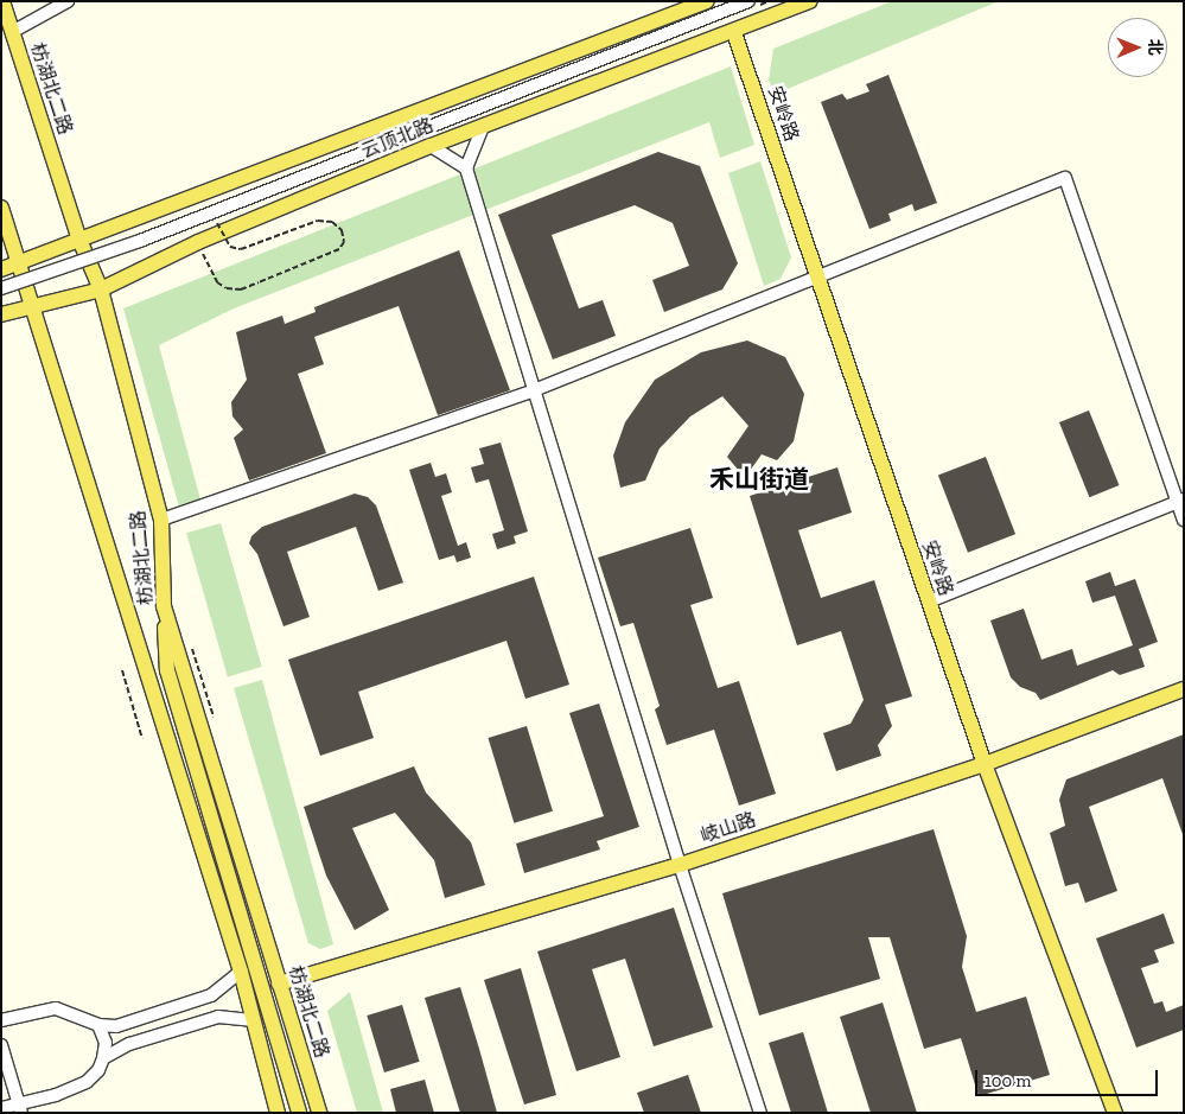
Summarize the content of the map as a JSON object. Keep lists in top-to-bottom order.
{
  "streets": {
    "main road": [
      "枋湖北二路",
      "安岭路",
      "云顶北路",
      "岐山路"
    ]
  },
  "crossings": [
    ["枋湖北二路", "云顶北路"],
    ["枋湖北二路", "岐山路"],
    ["安岭路", "云顶北路"],
    ["安岭路", "岐山路"]
  ],
  "districts": ["禾山街道"],
  "scale_bar": "100 m",
  "north": "right"
}
